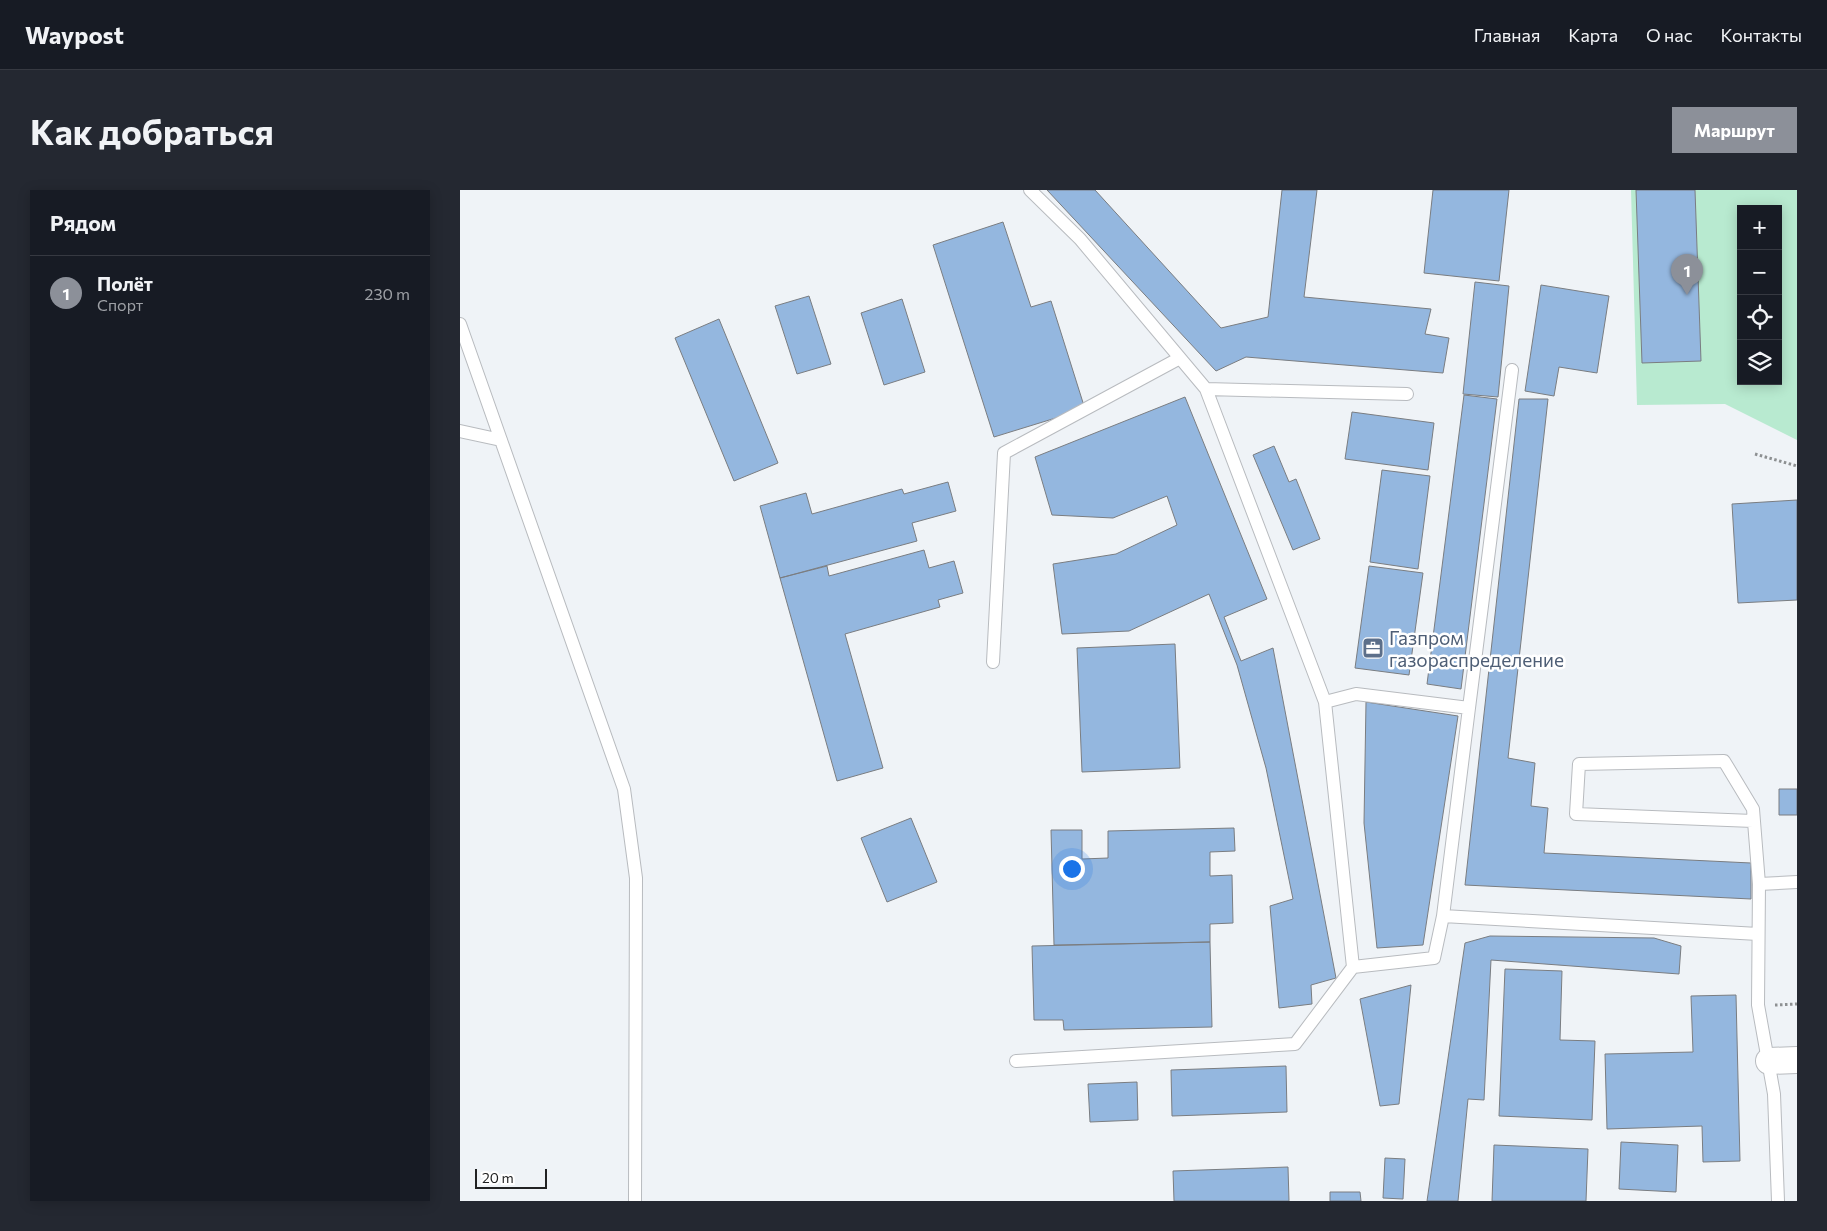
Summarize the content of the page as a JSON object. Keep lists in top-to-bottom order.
{
  "places": {
    "office": ["Газпром газораспределение"]
  },
  "scale_bar": "20 m",
  "page": {
    "header": "Waypost",
    "nav": [
      "Главная",
      "Карта",
      "О нас",
      "Контакты"
    ],
    "buttons": "Маршрут",
    "title": "Как добраться",
    "heading": "Рядом",
    "map_buttons": ["+", "−"],
    "pins": "1",
    "list": [
      {
        "mark": "1",
        "name": "Полёт",
        "note": "Спорт",
        "value": "230 m"
      }
    ],
    "scale": "20 m"
  }
}
